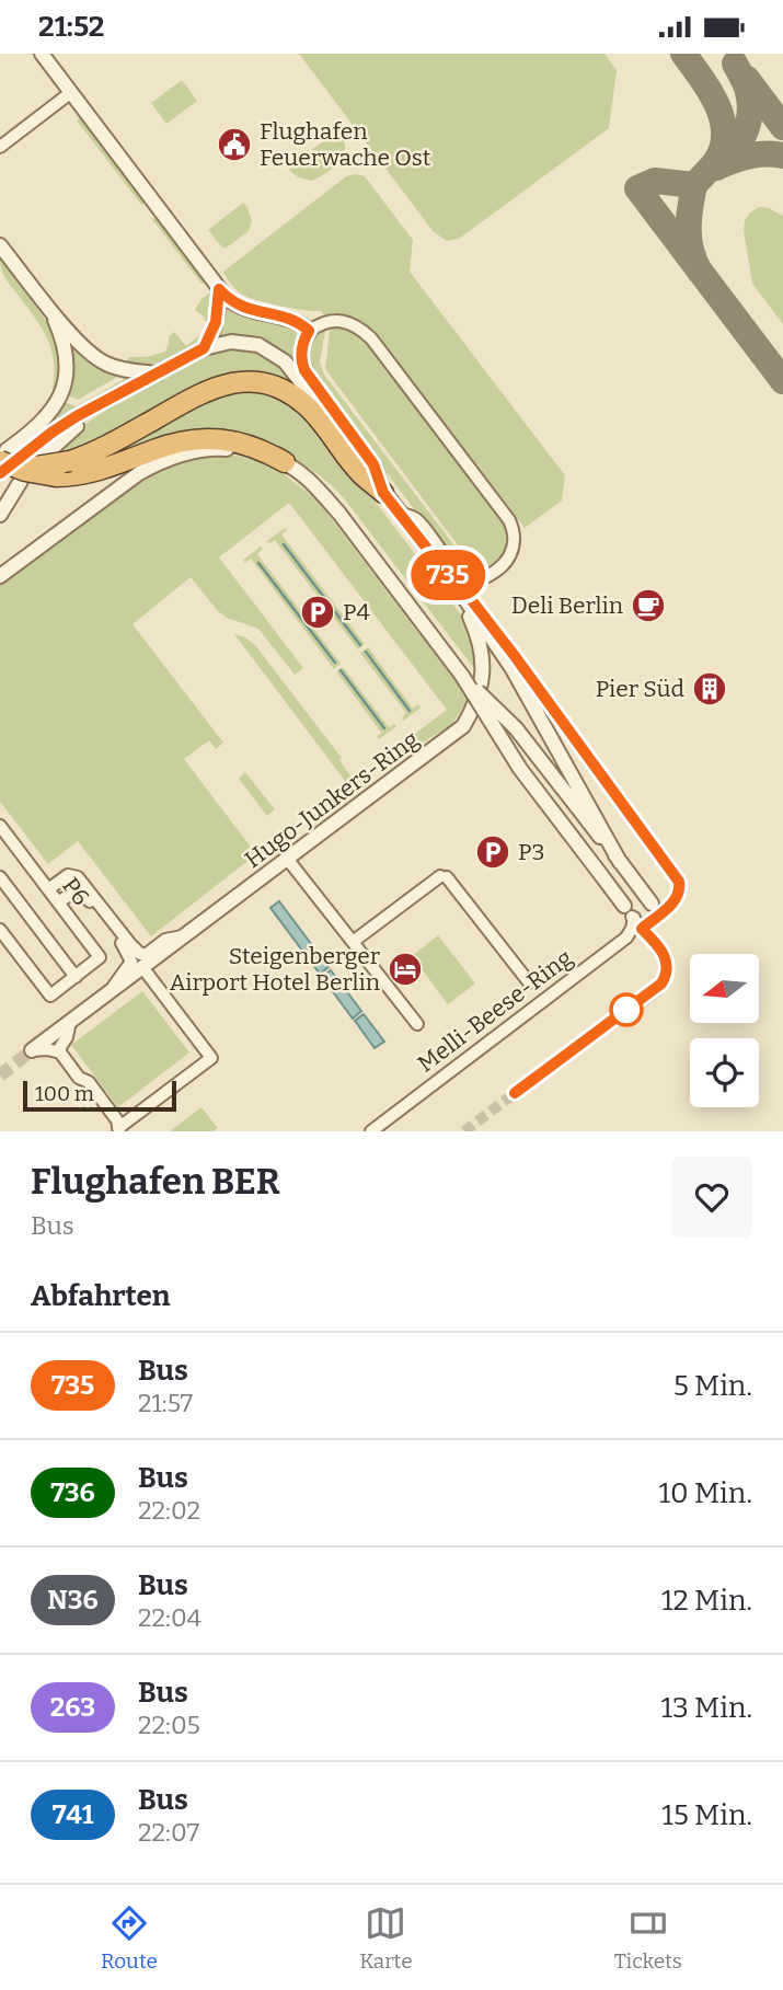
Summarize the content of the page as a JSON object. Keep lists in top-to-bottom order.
{
  "streets": {
    "street": ["Hugo-Junkers-Ring", "P6", "Melli-Beese-Ring"]
  },
  "places": {
    "public building": ["Flughafen Feuerwache Ost"],
    "cafe": ["Deli Berlin"],
    "parking": ["P4", "P3"],
    "building": ["Pier Süd"],
    "hotel": ["Steigenberger Airport Hotel Berlin"]
  },
  "lines": ["bus line 735"],
  "scale_bar": "100 m",
  "north": "left",
  "page": {
    "status": "21:52",
    "on_map": "735",
    "scale": "100 m",
    "heading": [
      ["Flughafen BER", "Bus"],
      "Abfahrten"
    ],
    "list": [
      {
        "mark": "735",
        "name": "Bus",
        "note": "21:57",
        "value": "5 Min."
      },
      {
        "mark": "736",
        "name": "Bus",
        "note": "22:02",
        "value": "10 Min."
      },
      {
        "mark": "N36",
        "name": "Bus",
        "note": "22:04",
        "value": "12 Min."
      },
      {
        "mark": "263",
        "name": "Bus",
        "note": "22:05",
        "value": "13 Min."
      },
      {
        "mark": "741",
        "name": "Bus",
        "note": "22:07",
        "value": "15 Min."
      }
    ],
    "tabs": ["Route", "Karte", "Tickets"]
  }
}
